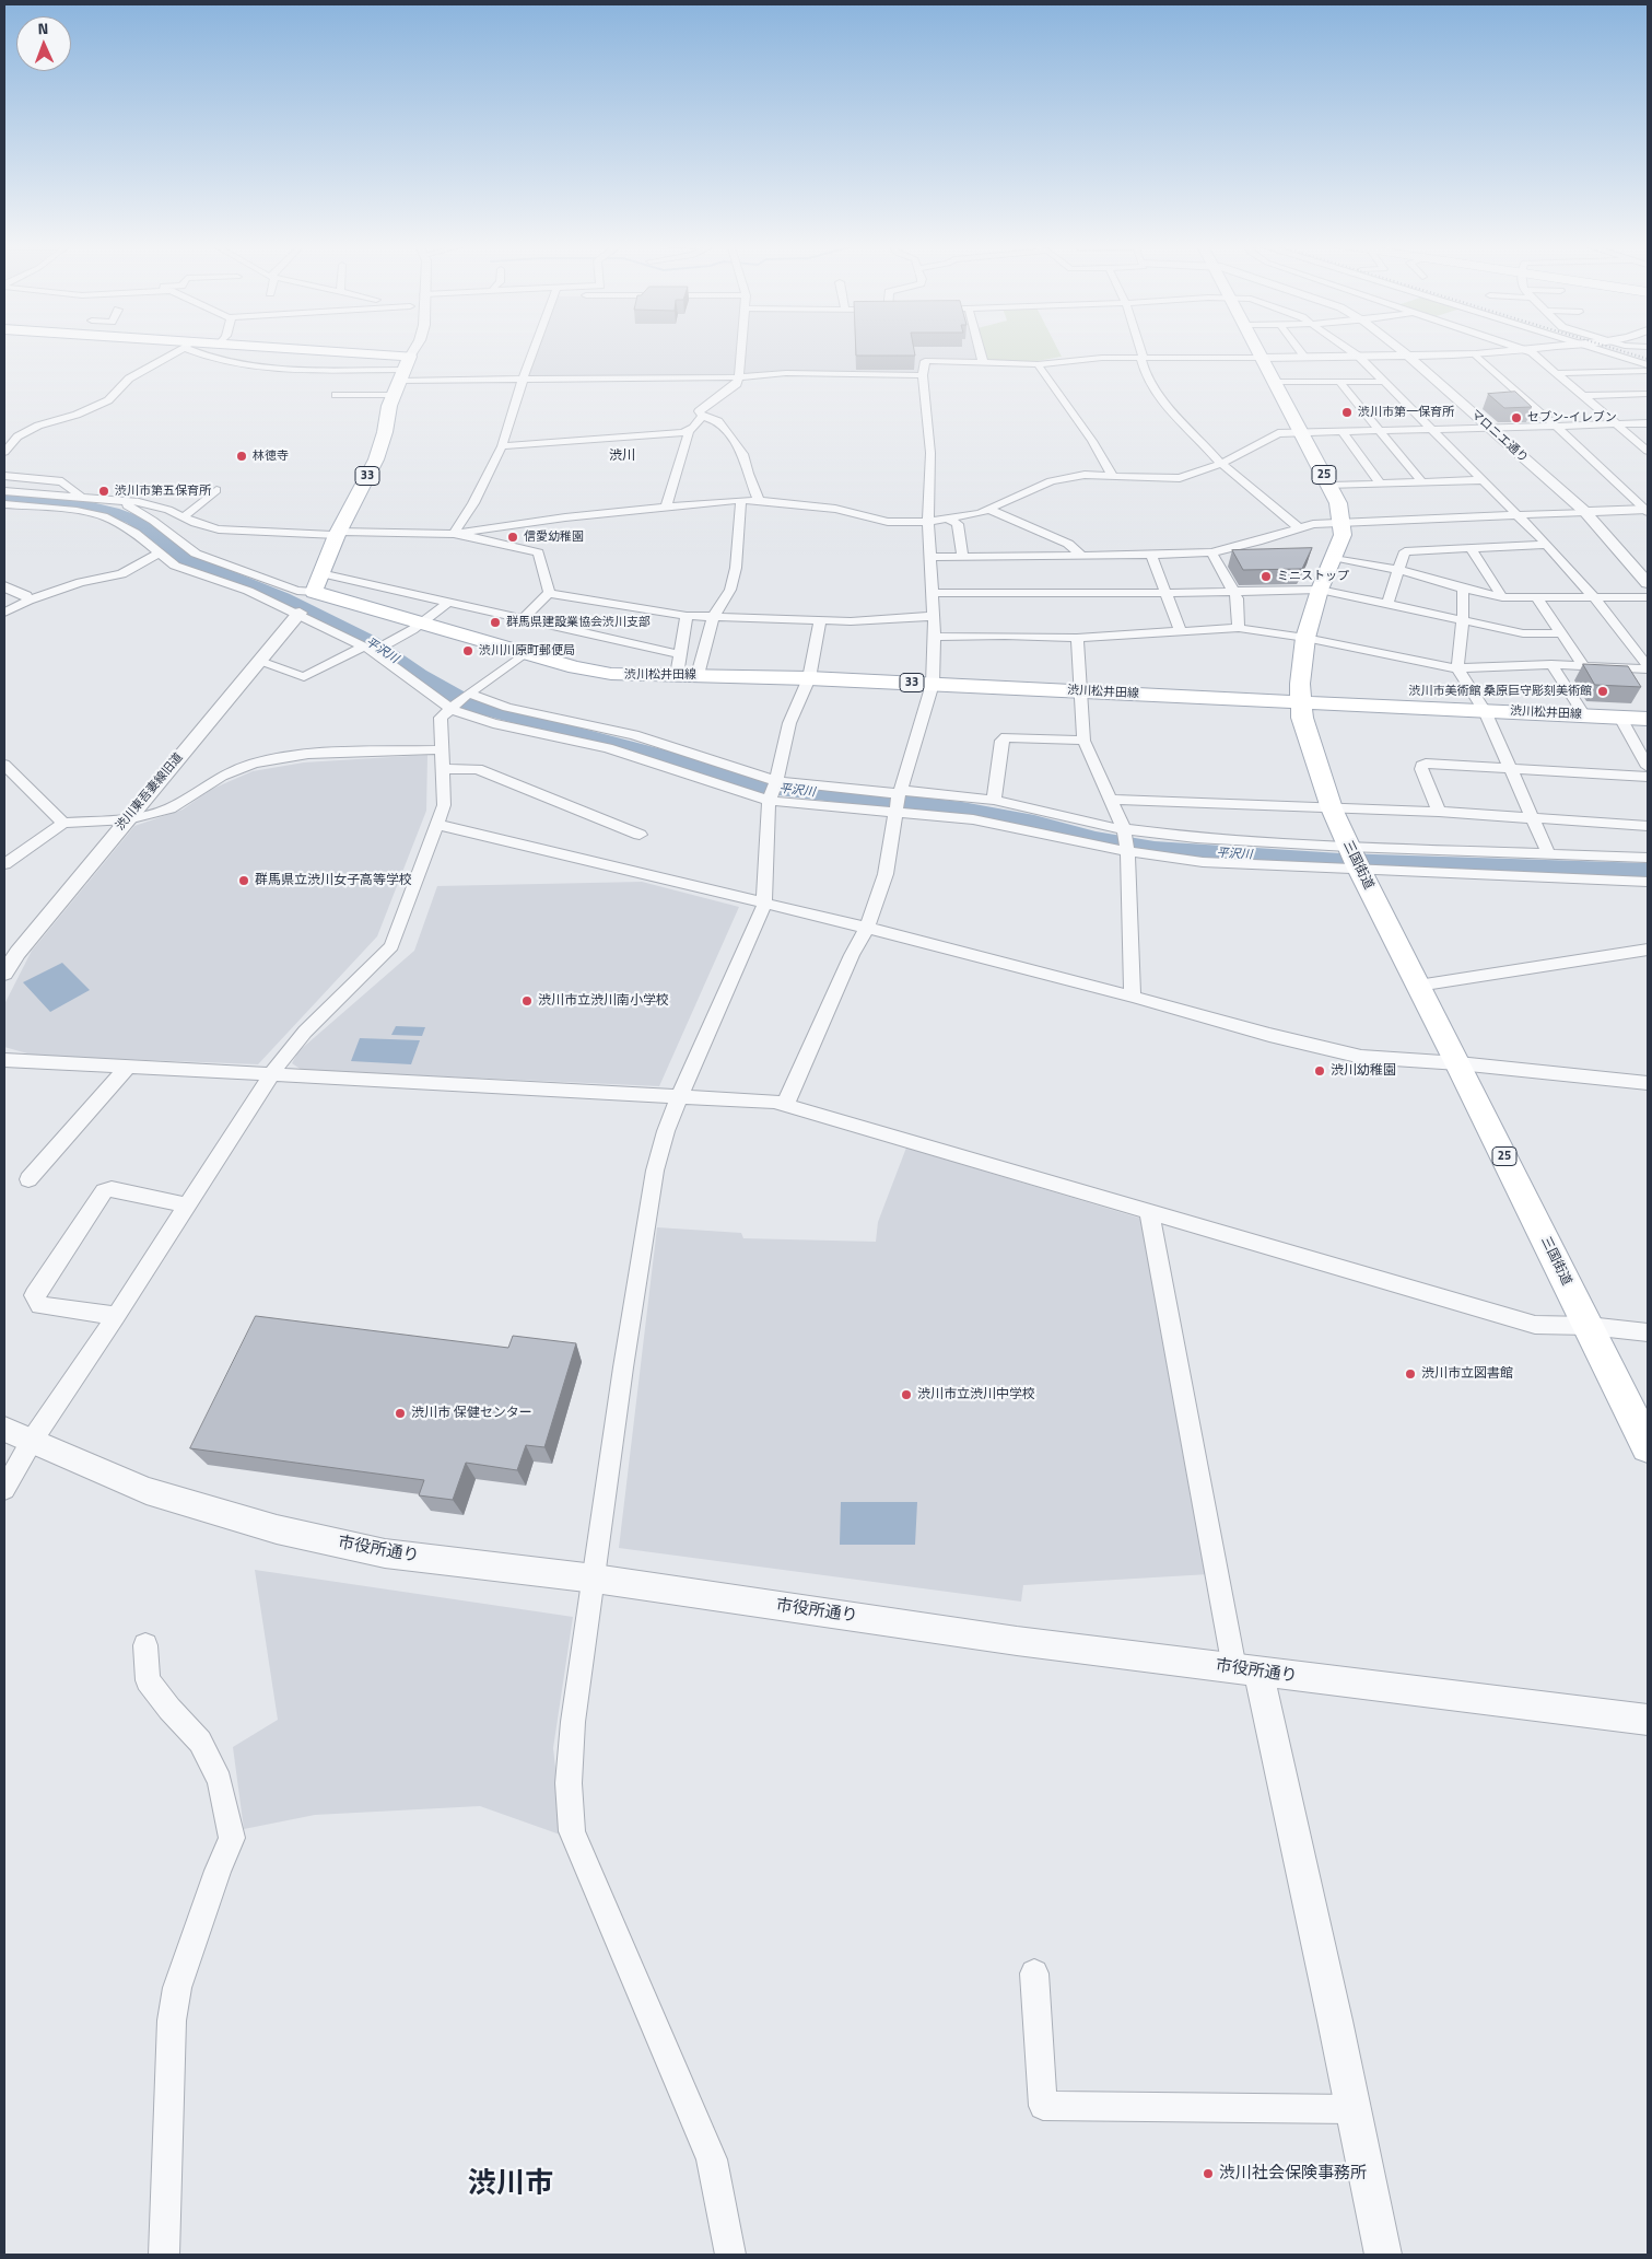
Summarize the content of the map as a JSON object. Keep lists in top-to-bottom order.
{
  "streets": {
    "main road": [
      "25",
      "33",
      "渋川松井田線",
      "三国街道"
    ],
    "street": ["マロニエ通り", "渋川東吾妻線旧道", "市役所通り"]
  },
  "crossings": [
    ["33", "渋川松井田線"],
    ["33", "渋川東吾妻線旧道"],
    ["渋川松井田線", "渋川東吾妻線旧道"],
    ["渋川松井田線", "三国街道"]
  ],
  "districts": ["渋川", "渋川市"],
  "water": ["平沢川"],
  "places": [
    "渋川市第一保育所",
    "セブン-イレブン",
    "林徳寺",
    "渋川市第五保育所",
    "信愛幼稚園",
    "ミニストップ",
    "群馬県建設業協会渋川支部",
    "渋川川原町郵便局",
    "渋川市美術館 桑原巨守彫刻美術館",
    "群馬県立渋川女子高等学校",
    "渋川市立渋川南小学校",
    "渋川幼稚園",
    "渋川市立図書館",
    "渋川市立渋川中学校",
    "渋川市 保健センター",
    "渋川社会保険事務所"
  ],
  "north": "top"
}
